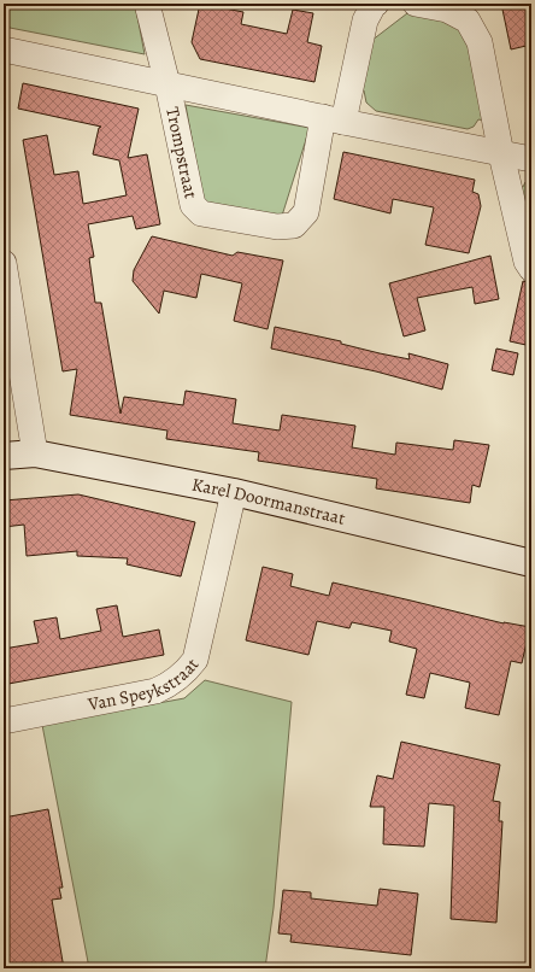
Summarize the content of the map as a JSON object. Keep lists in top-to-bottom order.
{
  "streets": {
    "main road": ["Karel Doormanstraat"],
    "street": ["Trompstraat", "Van Speykstraat"]
  },
  "crossings": [
    ["Karel Doormanstraat", "Van Speykstraat"]
  ]
}
